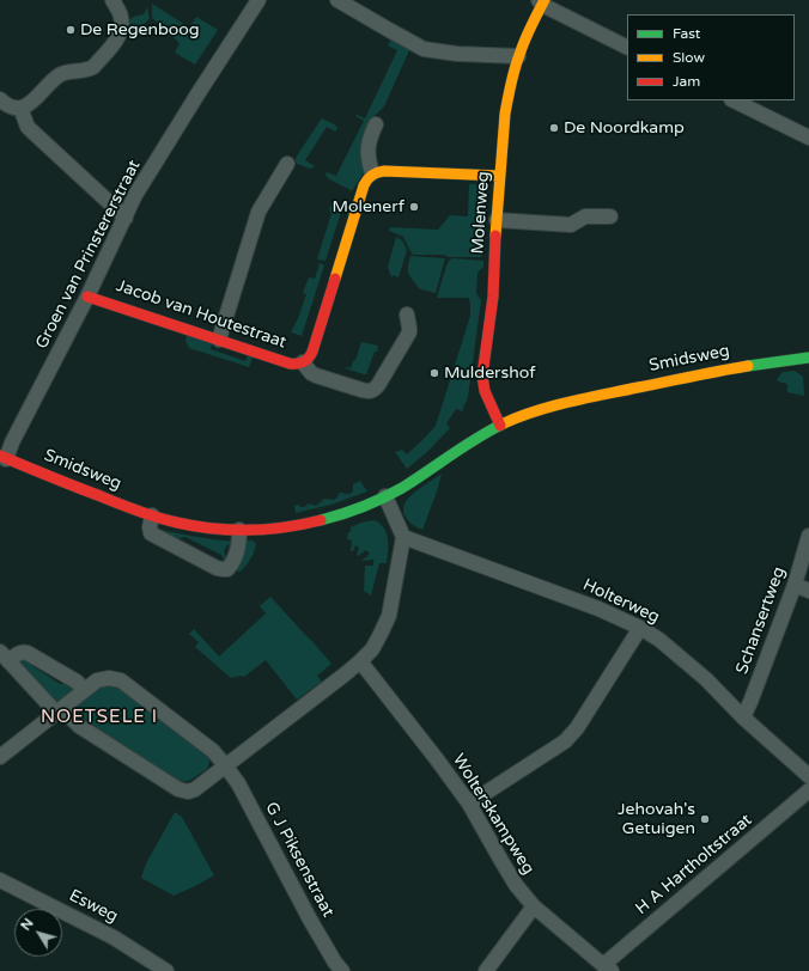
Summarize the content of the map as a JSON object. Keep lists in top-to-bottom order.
{
  "streets": {
    "street": [
      "Molenweg",
      "Groen van Prinstererstraat",
      "Jacob van Houtestraat",
      "Smidsweg",
      "Holterweg",
      "Schansertweg",
      "Wolterskampweg",
      "G J Piksenstraat",
      "H A Hartholtstraat",
      "Esweg"
    ]
  },
  "crossings": [
    ["Molenweg", "Smidsweg"],
    ["Groen van Prinstererstraat", "Jacob van Houtestraat"],
    ["Groen van Prinstererstraat", "Smidsweg"],
    ["Holterweg", "Schansertweg"],
    ["Wolterskampweg", "H A Hartholtstraat"]
  ],
  "districts": ["NOETSELE I"],
  "places": [
    "De Regenboog",
    "De Noordkamp",
    "Molenerf",
    "Muldershof",
    "Jehovah's Getuigen"
  ],
  "legend": ["Fast", "Slow", "Jam"],
  "north": "top left"
}
